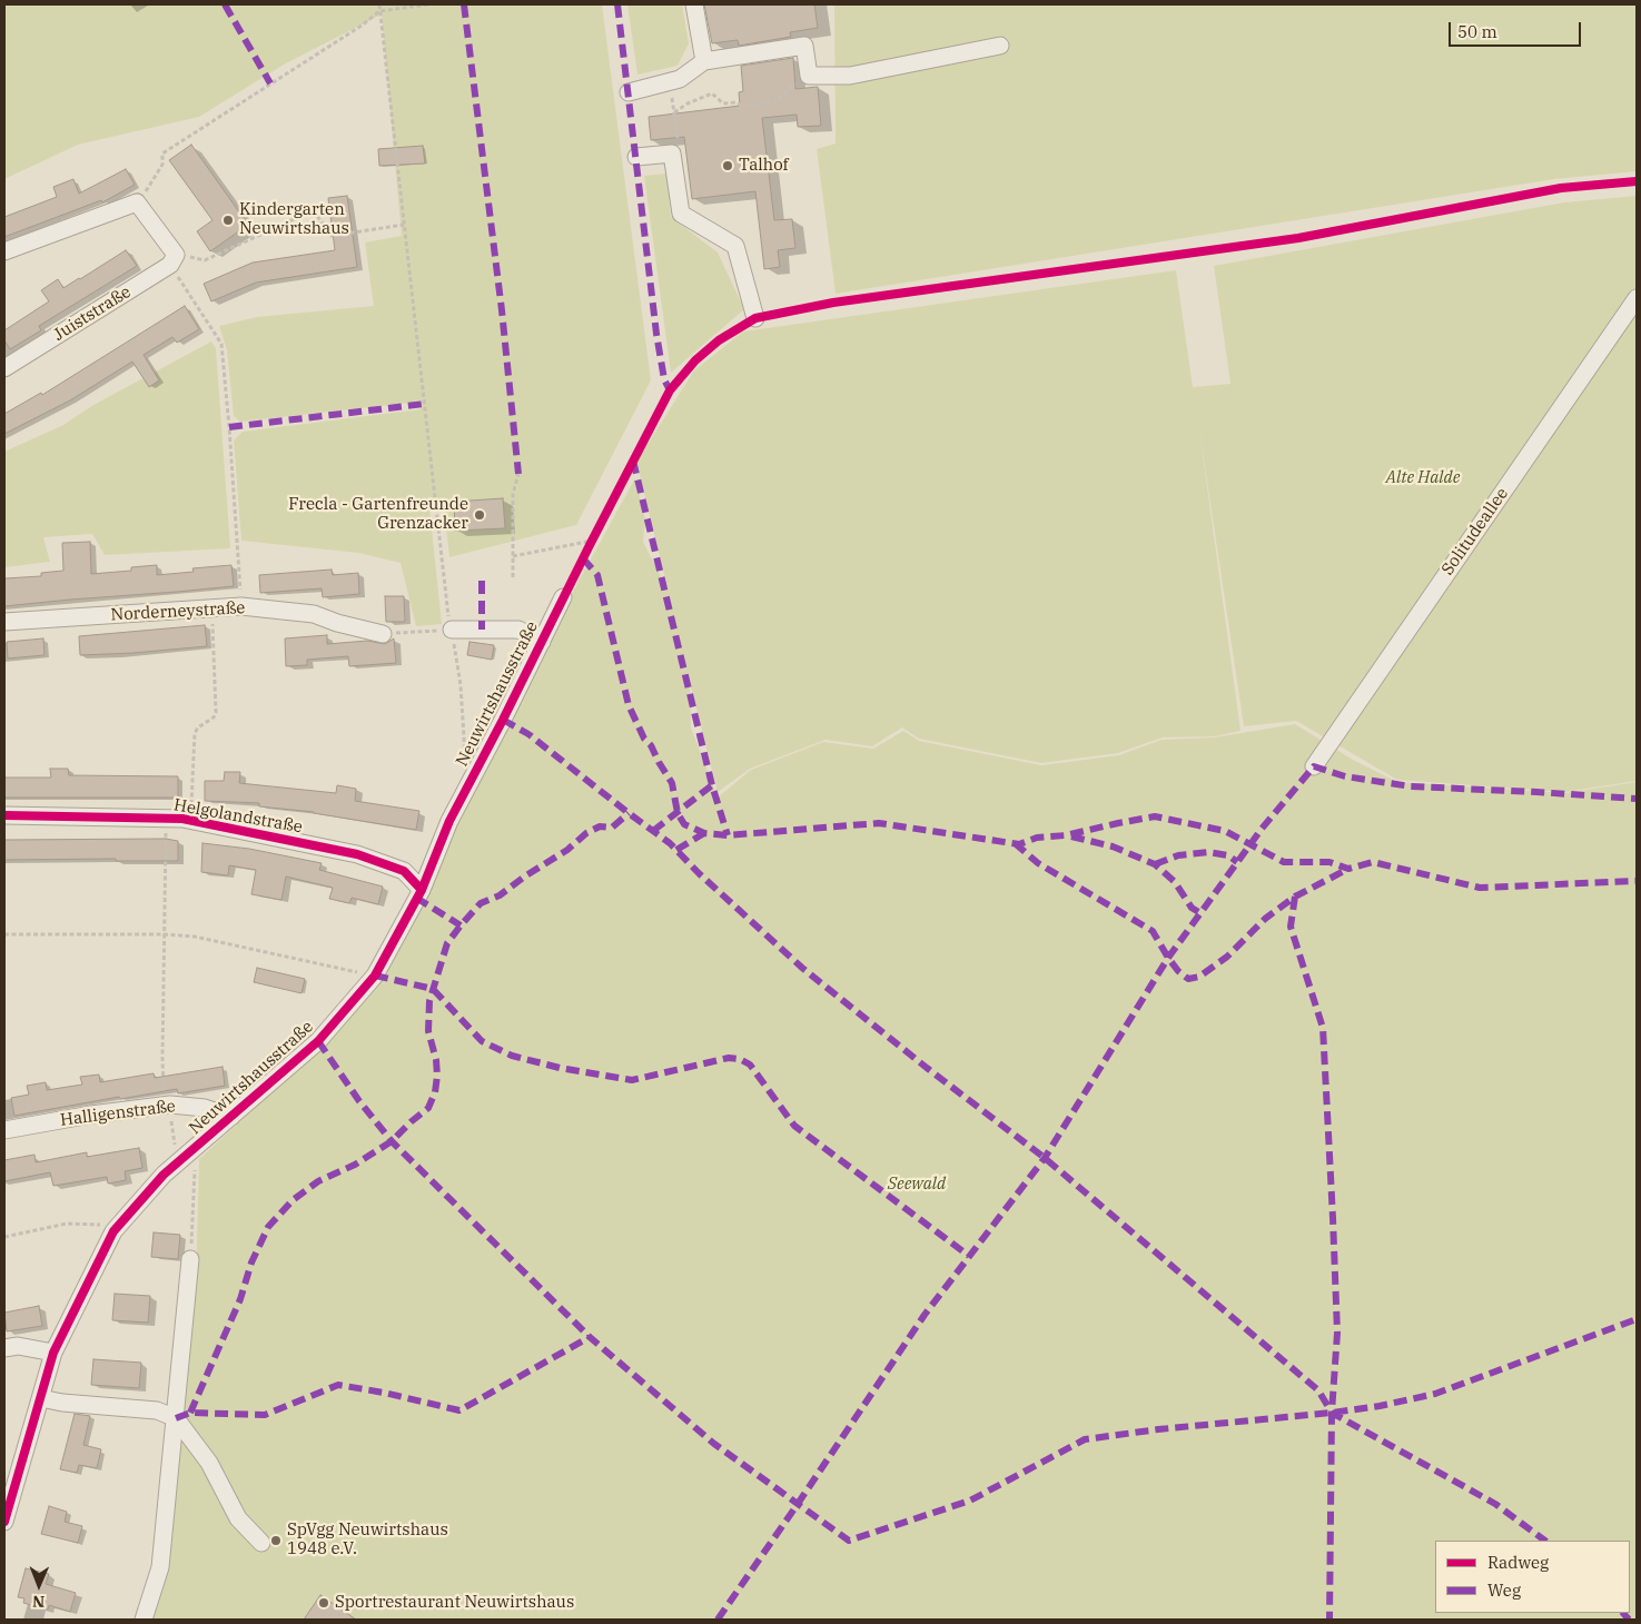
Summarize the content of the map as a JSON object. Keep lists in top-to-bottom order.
{
  "streets": {
    "street": [
      "Juiststraße",
      "Solitudeallee",
      "Norderneystraße",
      "Neuwirtshausstraße",
      "Helgolandstraße",
      "Halligenstraße"
    ]
  },
  "crossings": [
    ["Neuwirtshausstraße", "Helgolandstraße"],
    ["Neuwirtshausstraße", "Halligenstraße"]
  ],
  "parks": ["Alte Halde", "Seewald"],
  "places": [
    "Talhof",
    "Kindergarten Neuwirtshaus",
    "Frecla - Gartenfreunde Grenzacker",
    "SpVgg Neuwirtshaus 1948 e.V.",
    "Sportrestaurant Neuwirtshaus"
  ],
  "legend": ["Radweg", "Weg"],
  "scale_bar": "50 m",
  "north": "bottom"
}
